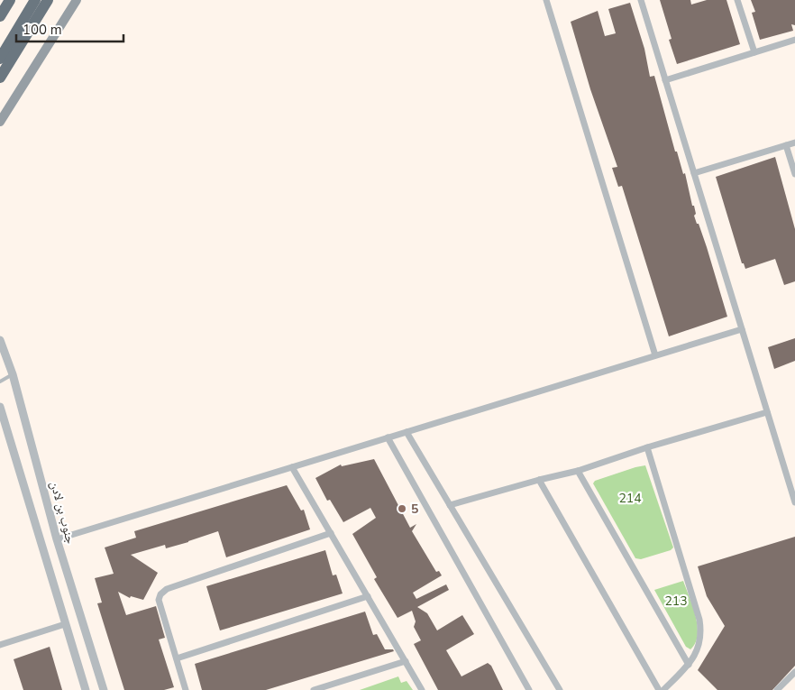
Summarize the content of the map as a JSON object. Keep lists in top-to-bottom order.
{
  "streets": {
    "street": ["جنوب بن لادن"]
  },
  "parks": ["214", "213"],
  "places": ["5"],
  "scale_bar": "100 m"
}
